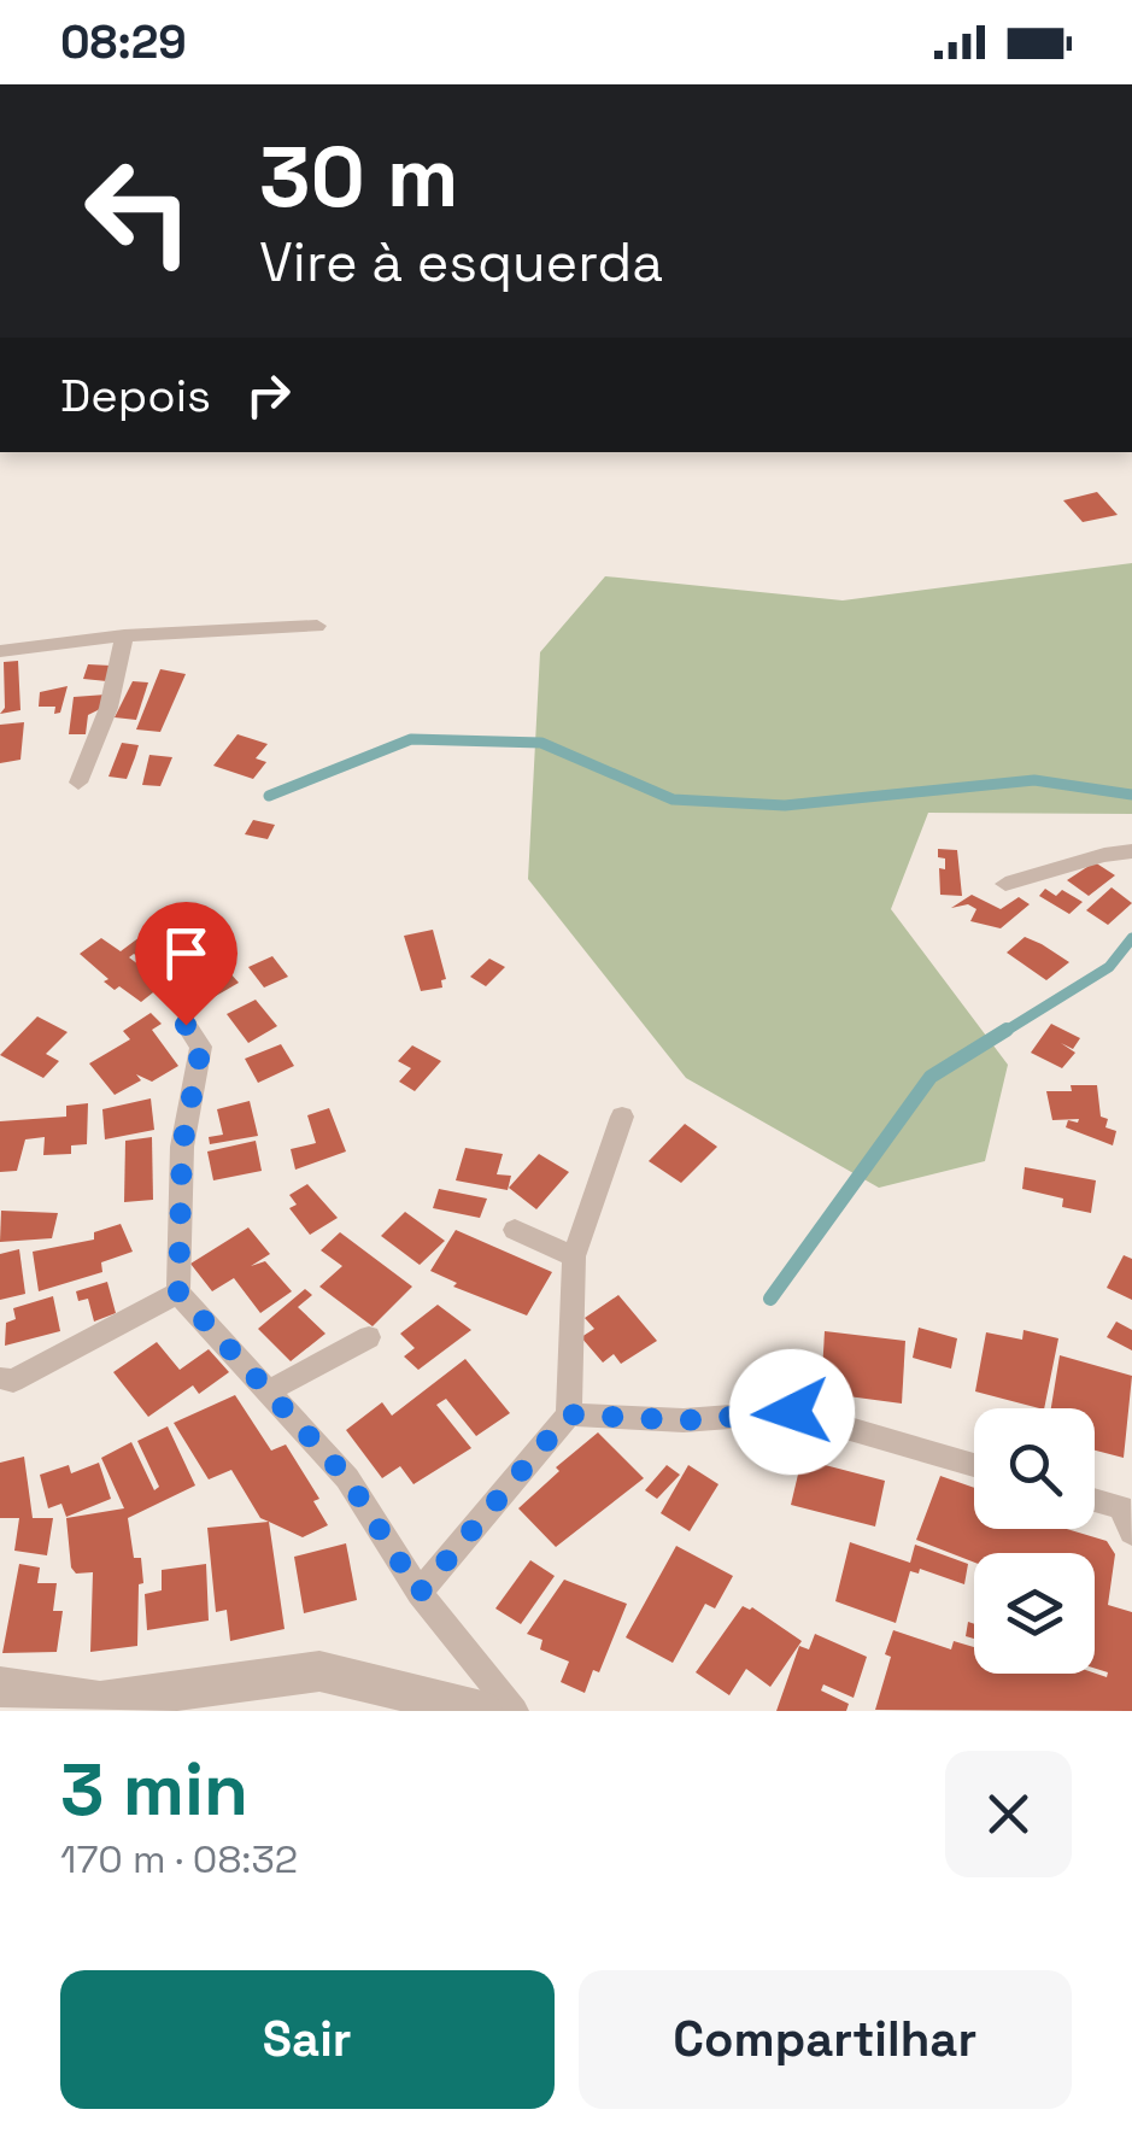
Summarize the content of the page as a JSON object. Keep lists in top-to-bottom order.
{
  "page": {
    "status": "08:29",
    "turn": ["30 m", "Vire à esquerda"],
    "then": "Depois",
    "heading": ["3 min", "170 m · 08:32"],
    "buttons": ["Sair", "Compartilhar"]
  }
}
